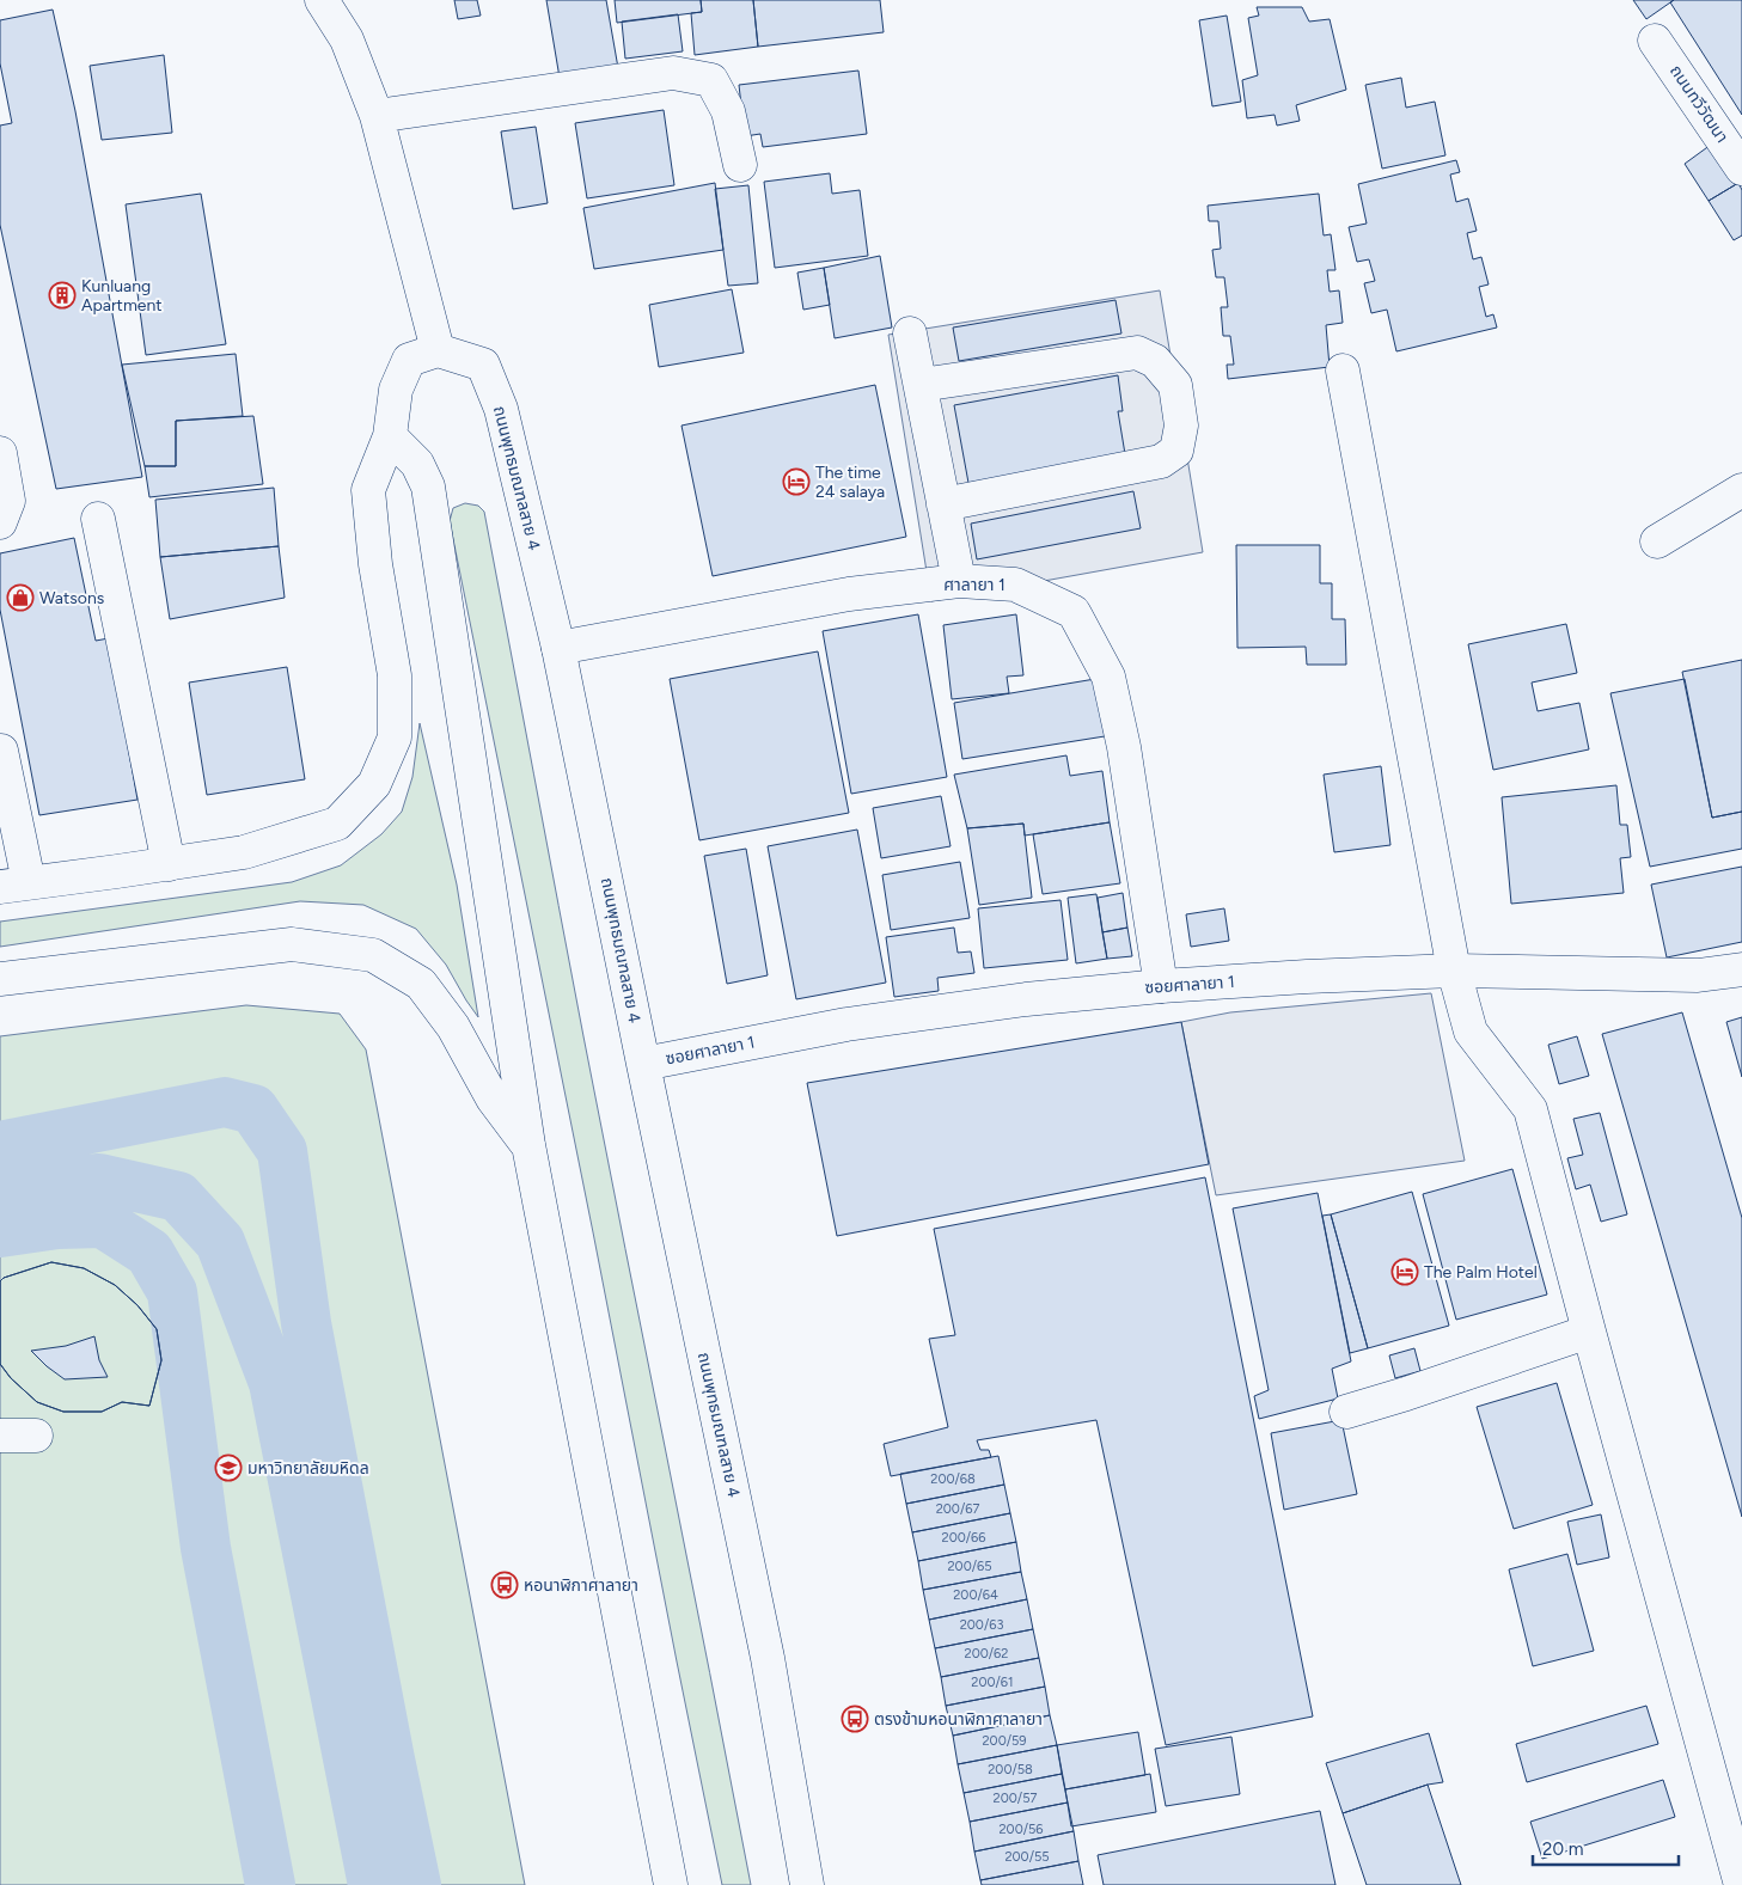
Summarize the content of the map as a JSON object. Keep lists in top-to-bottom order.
{
  "streets": {
    "main road": [
      "ถนนทวีวัฒนา",
      "ถนนพุทธมณฑลสาย 4",
      "ศาลายา 1",
      "ซอยศาลายา 1"
    ]
  },
  "crossings": [
    ["ถนนพุทธมณฑลสาย 4", "ศาลายา 1"],
    ["ถนนพุทธมณฑลสาย 4", "ซอยศาลายา 1"],
    ["ศาลายา 1", "ซอยศาลายา 1"]
  ],
  "places": {
    "building": ["Kunluang Apartment"],
    "hotel": ["The time 24 salaya", "The Palm Hotel"],
    "shop": ["Watsons"],
    "school or university": ["มหาวิทยาลัยมหิดล"],
    "bus stop": ["หอนาฬิกาศาลายา", "ตรงข้ามหอนาฬิกาศาลายา"]
  },
  "house_numbers": [
    "200/68",
    "200/67",
    "200/66",
    "200/65",
    "200/64",
    "200/63",
    "200/62",
    "200/61",
    "200/59",
    "200/58",
    "200/57",
    "200/56",
    "200/55"
  ],
  "scale_bar": "20 m"
}
